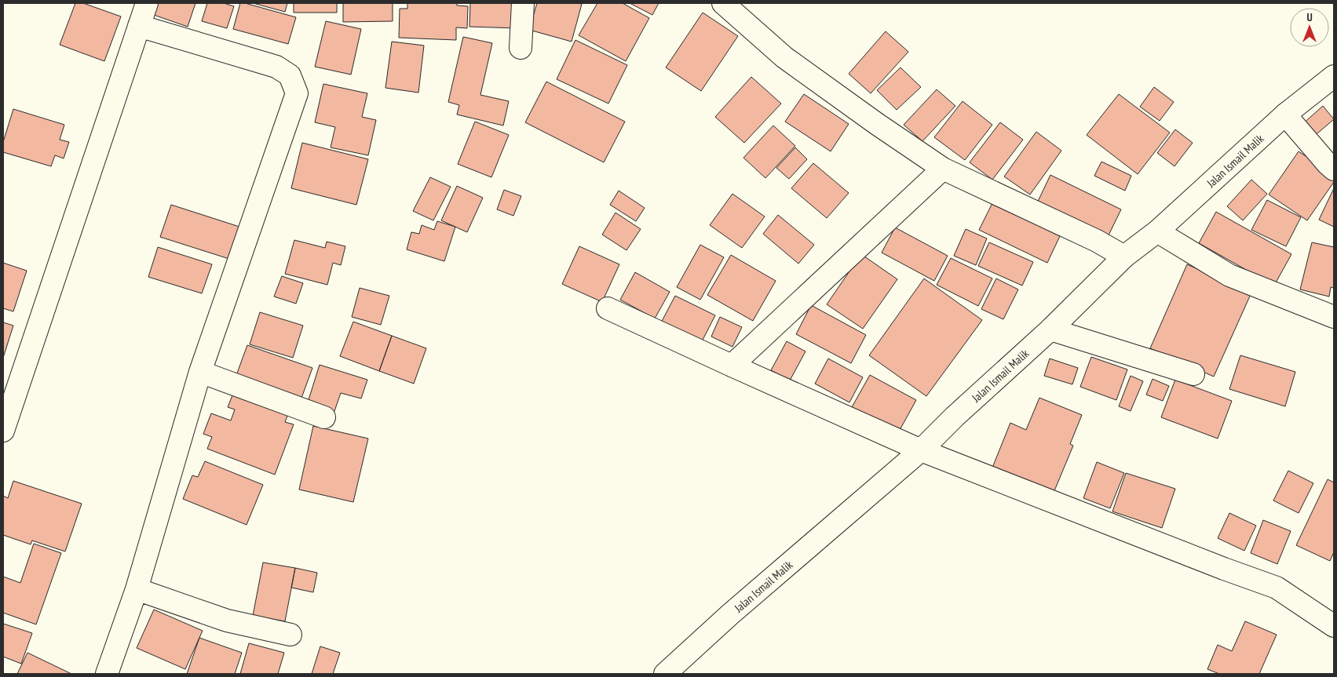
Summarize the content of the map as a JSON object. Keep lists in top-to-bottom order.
{
  "streets": {
    "street": ["Jalan Ismail Malik"]
  },
  "north": "top"
}
